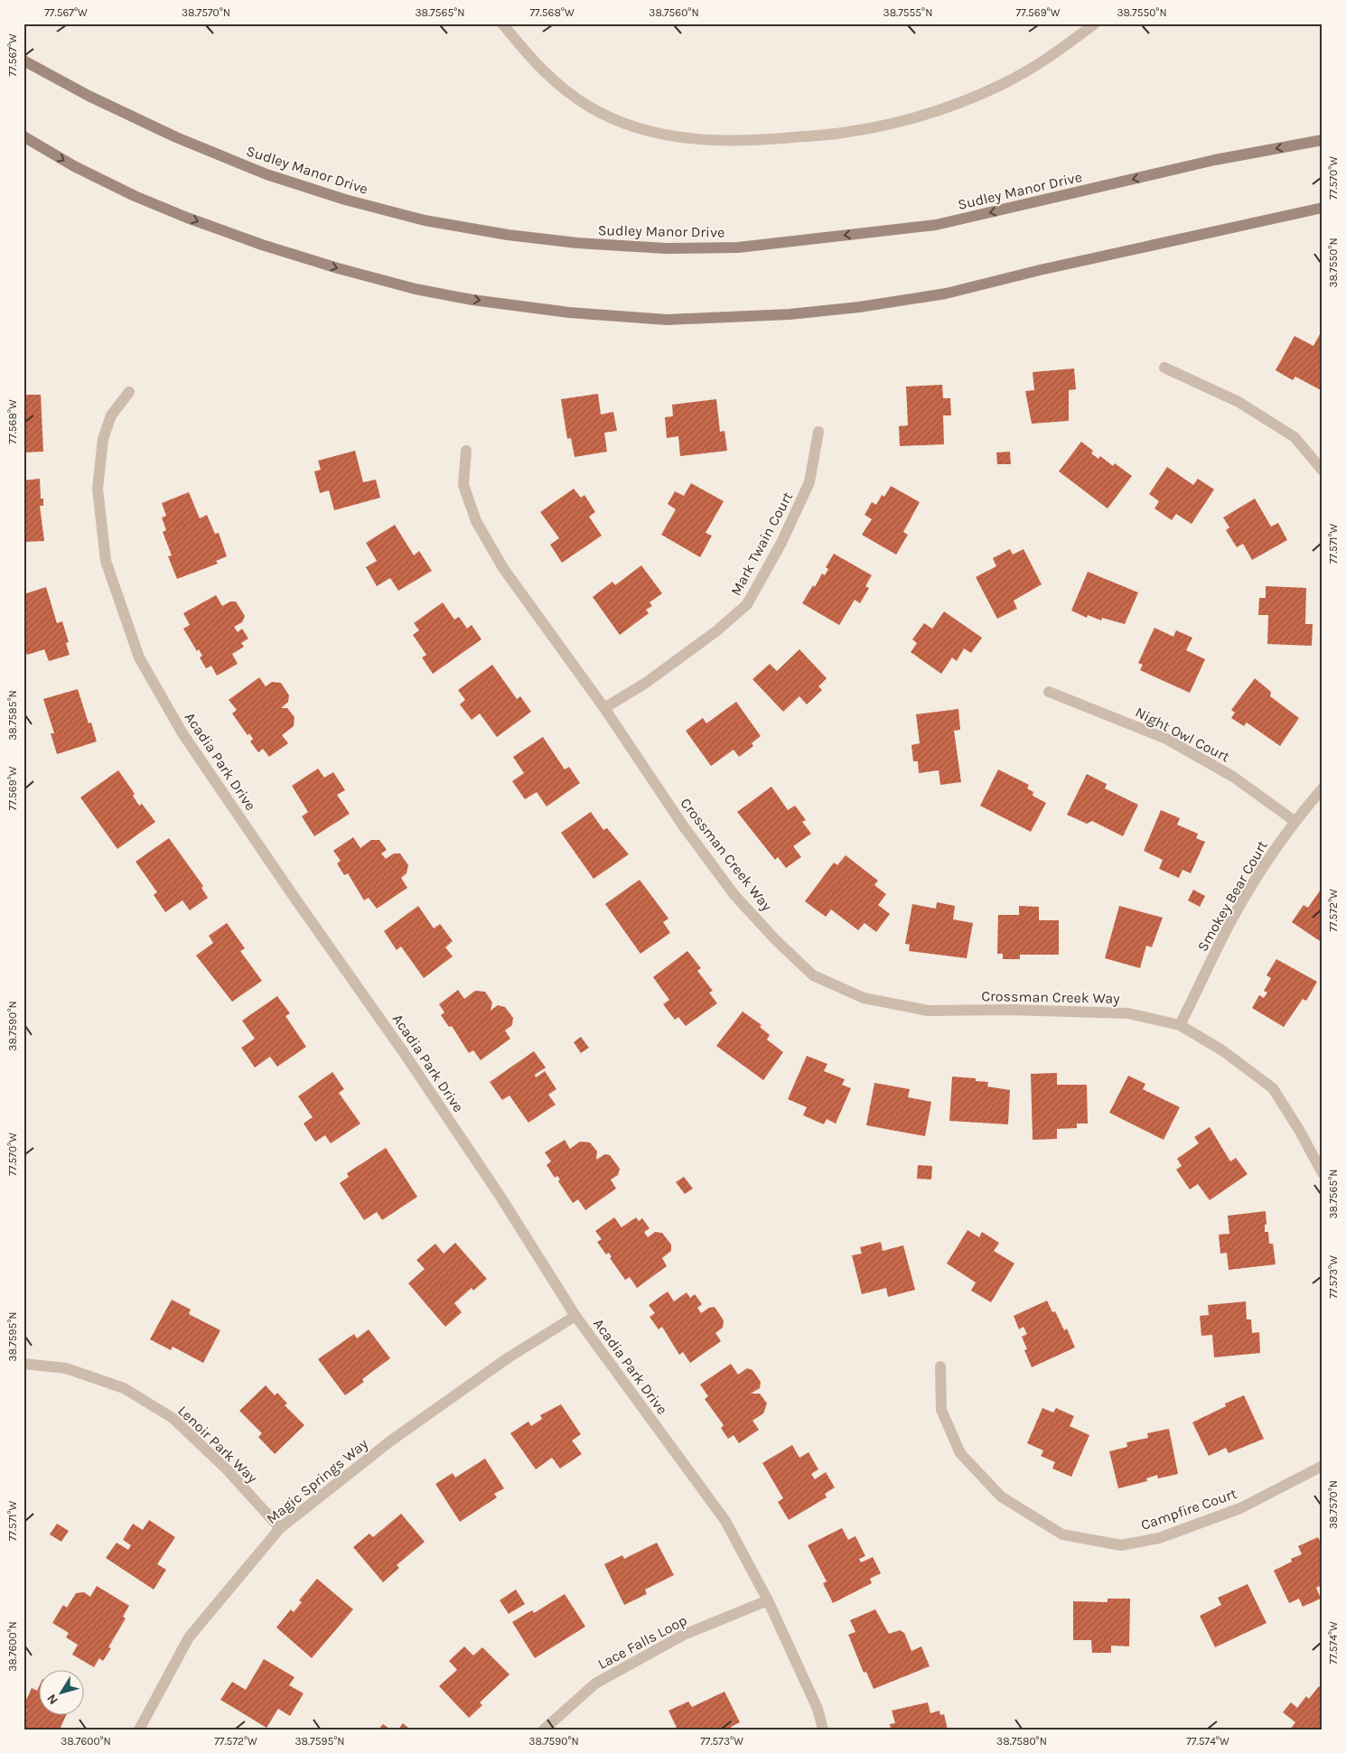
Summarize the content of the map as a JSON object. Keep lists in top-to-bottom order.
{
  "streets": {
    "main road": ["Sudley Manor Drive"],
    "street": [
      "Mark Twain Court",
      "Night Owl Court",
      "Acadia Park Drive",
      "Crossman Creek Way",
      "Smokey Bear Court",
      "Lenoir Park Way",
      "Magic Springs Way",
      "Campfire Court",
      "Lace Falls Loop"
    ]
  },
  "crossings": [
    ["Mark Twain Court", "Crossman Creek Way"],
    ["Night Owl Court", "Smokey Bear Court"],
    ["Acadia Park Drive", "Magic Springs Way"],
    ["Acadia Park Drive", "Lace Falls Loop"],
    ["Crossman Creek Way", "Smokey Bear Court"],
    ["Lenoir Park Way", "Magic Springs Way"]
  ],
  "north": "bottom left",
  "coordinates": [
    "77.567°W",
    "38.7570°N",
    "38.7565°N",
    "77.568°W",
    "38.7560°N",
    "38.7555°N",
    "77.569°W",
    "38.7550°N",
    "77.570°W",
    "77.571°W",
    "38.7585°N",
    "77.572°W",
    "38.7590°N",
    "77.573°W",
    "38.7595°N",
    "77.574°W",
    "38.7600°N",
    "38.7580°N"
  ]
}
